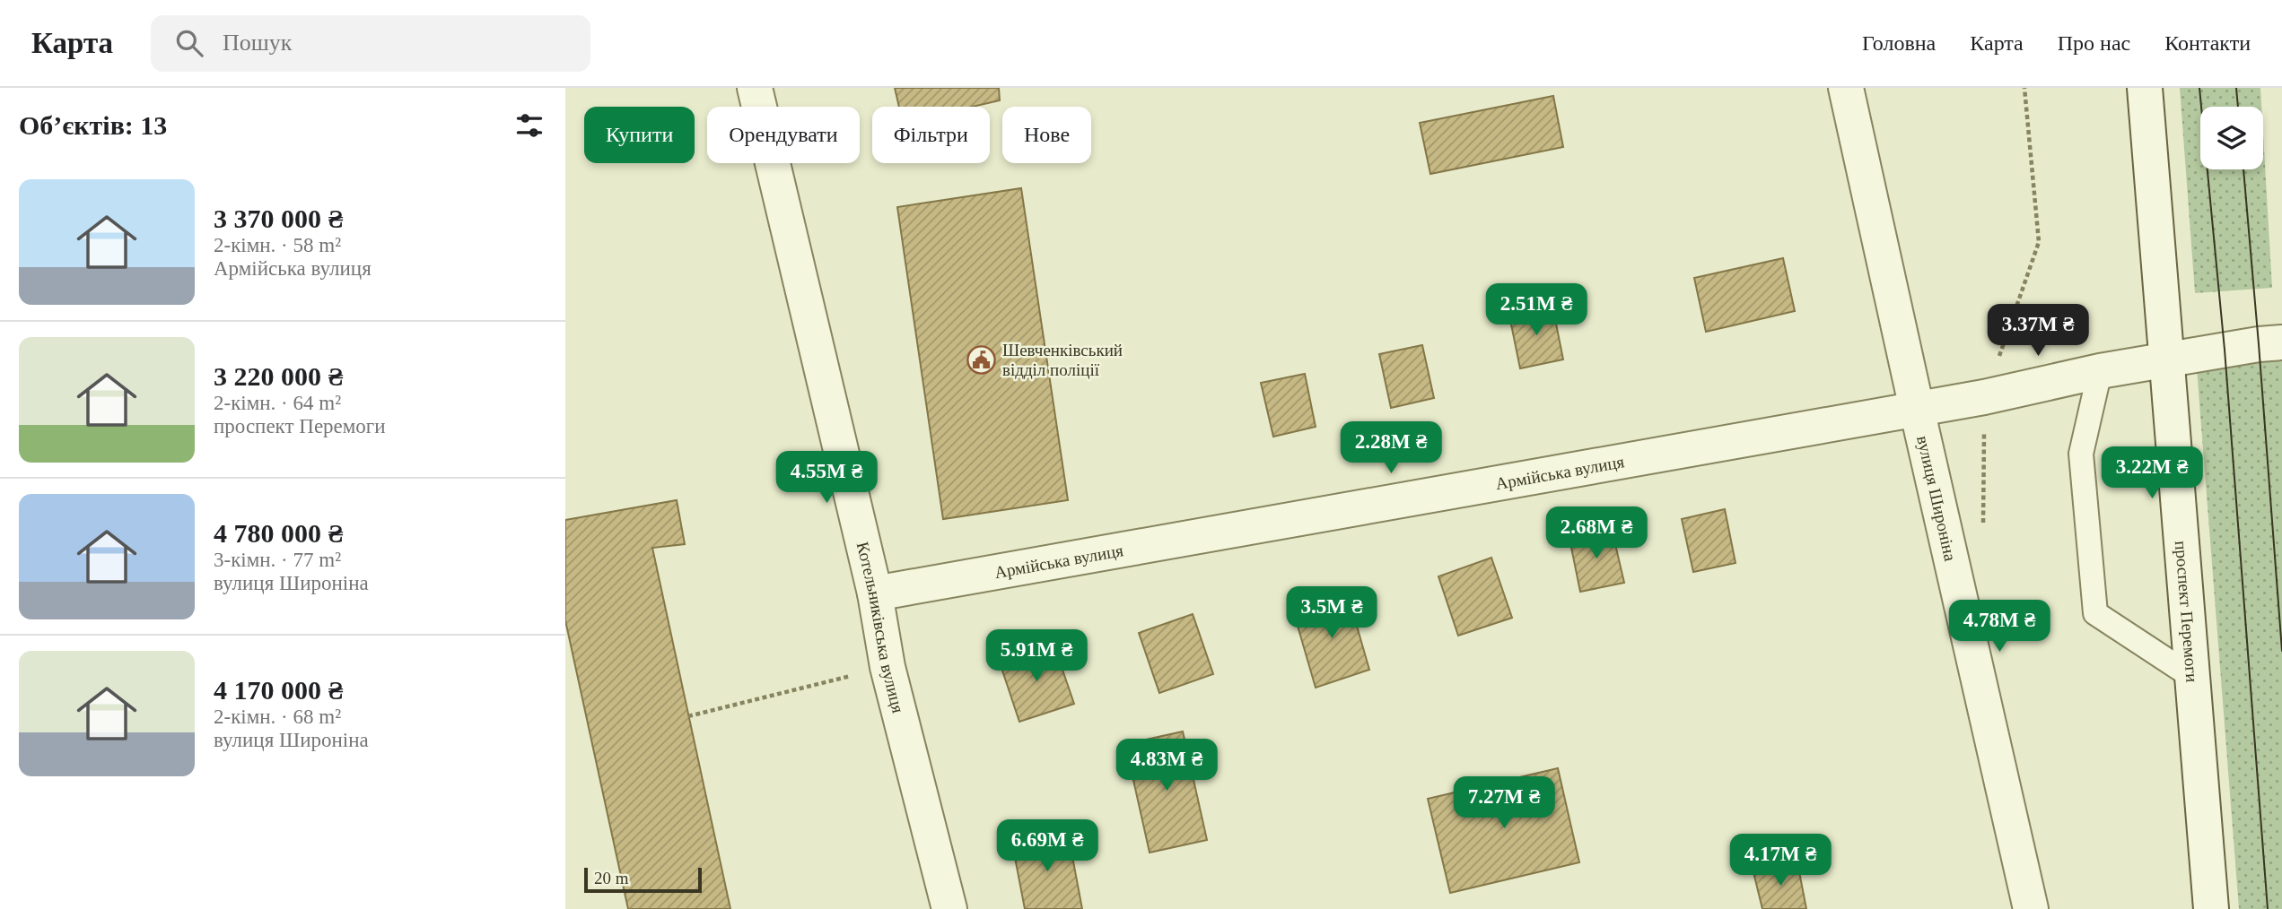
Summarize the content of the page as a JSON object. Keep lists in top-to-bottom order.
{
  "streets": {
    "street": [
      "Армійська вулиця",
      "вулиця Широніна",
      "проспект Перемоги",
      "Котельниківська вулиця"
    ]
  },
  "crossings": [
    ["Армійська вулиця", "вулиця Широніна"],
    ["Армійська вулиця", "проспект Перемоги"],
    ["Армійська вулиця", "Котельниківська вулиця"]
  ],
  "places": {
    "public building": ["Шевченківський відділ поліції"]
  },
  "scale_bar": "20 m",
  "page": {
    "header": "Карта",
    "search": "Пошук",
    "nav": [
      "Головна",
      "Карта",
      "Про нас",
      "Контакти"
    ],
    "heading": "Об’єктів: 13",
    "chip": [
      "Купити",
      "Орендувати",
      "Фільтри",
      "Нове"
    ],
    "list": [
      {
        "name": "3 370 000 ₴",
        "note": "2-кімн. · 58 m² · Армійська вулиця"
      },
      {
        "name": "3 220 000 ₴",
        "note": "2-кімн. · 64 m² · проспект Перемоги"
      },
      {
        "name": "4 780 000 ₴",
        "note": "3-кімн. · 77 m² · вулиця Широніна"
      },
      {
        "name": "4 170 000 ₴",
        "note": "2-кімн. · 68 m² · вулиця Широніна"
      }
    ],
    "price": [
      "2.51M ₴",
      "3.37M ₴",
      "2.28M ₴",
      "3.22M ₴",
      "4.55M ₴",
      "2.68M ₴",
      "3.5M ₴",
      "4.78M ₴",
      "5.91M ₴",
      "4.83M ₴",
      "7.27M ₴",
      "6.69M ₴",
      "4.17M ₴"
    ],
    "scale": "20 m"
  }
}
